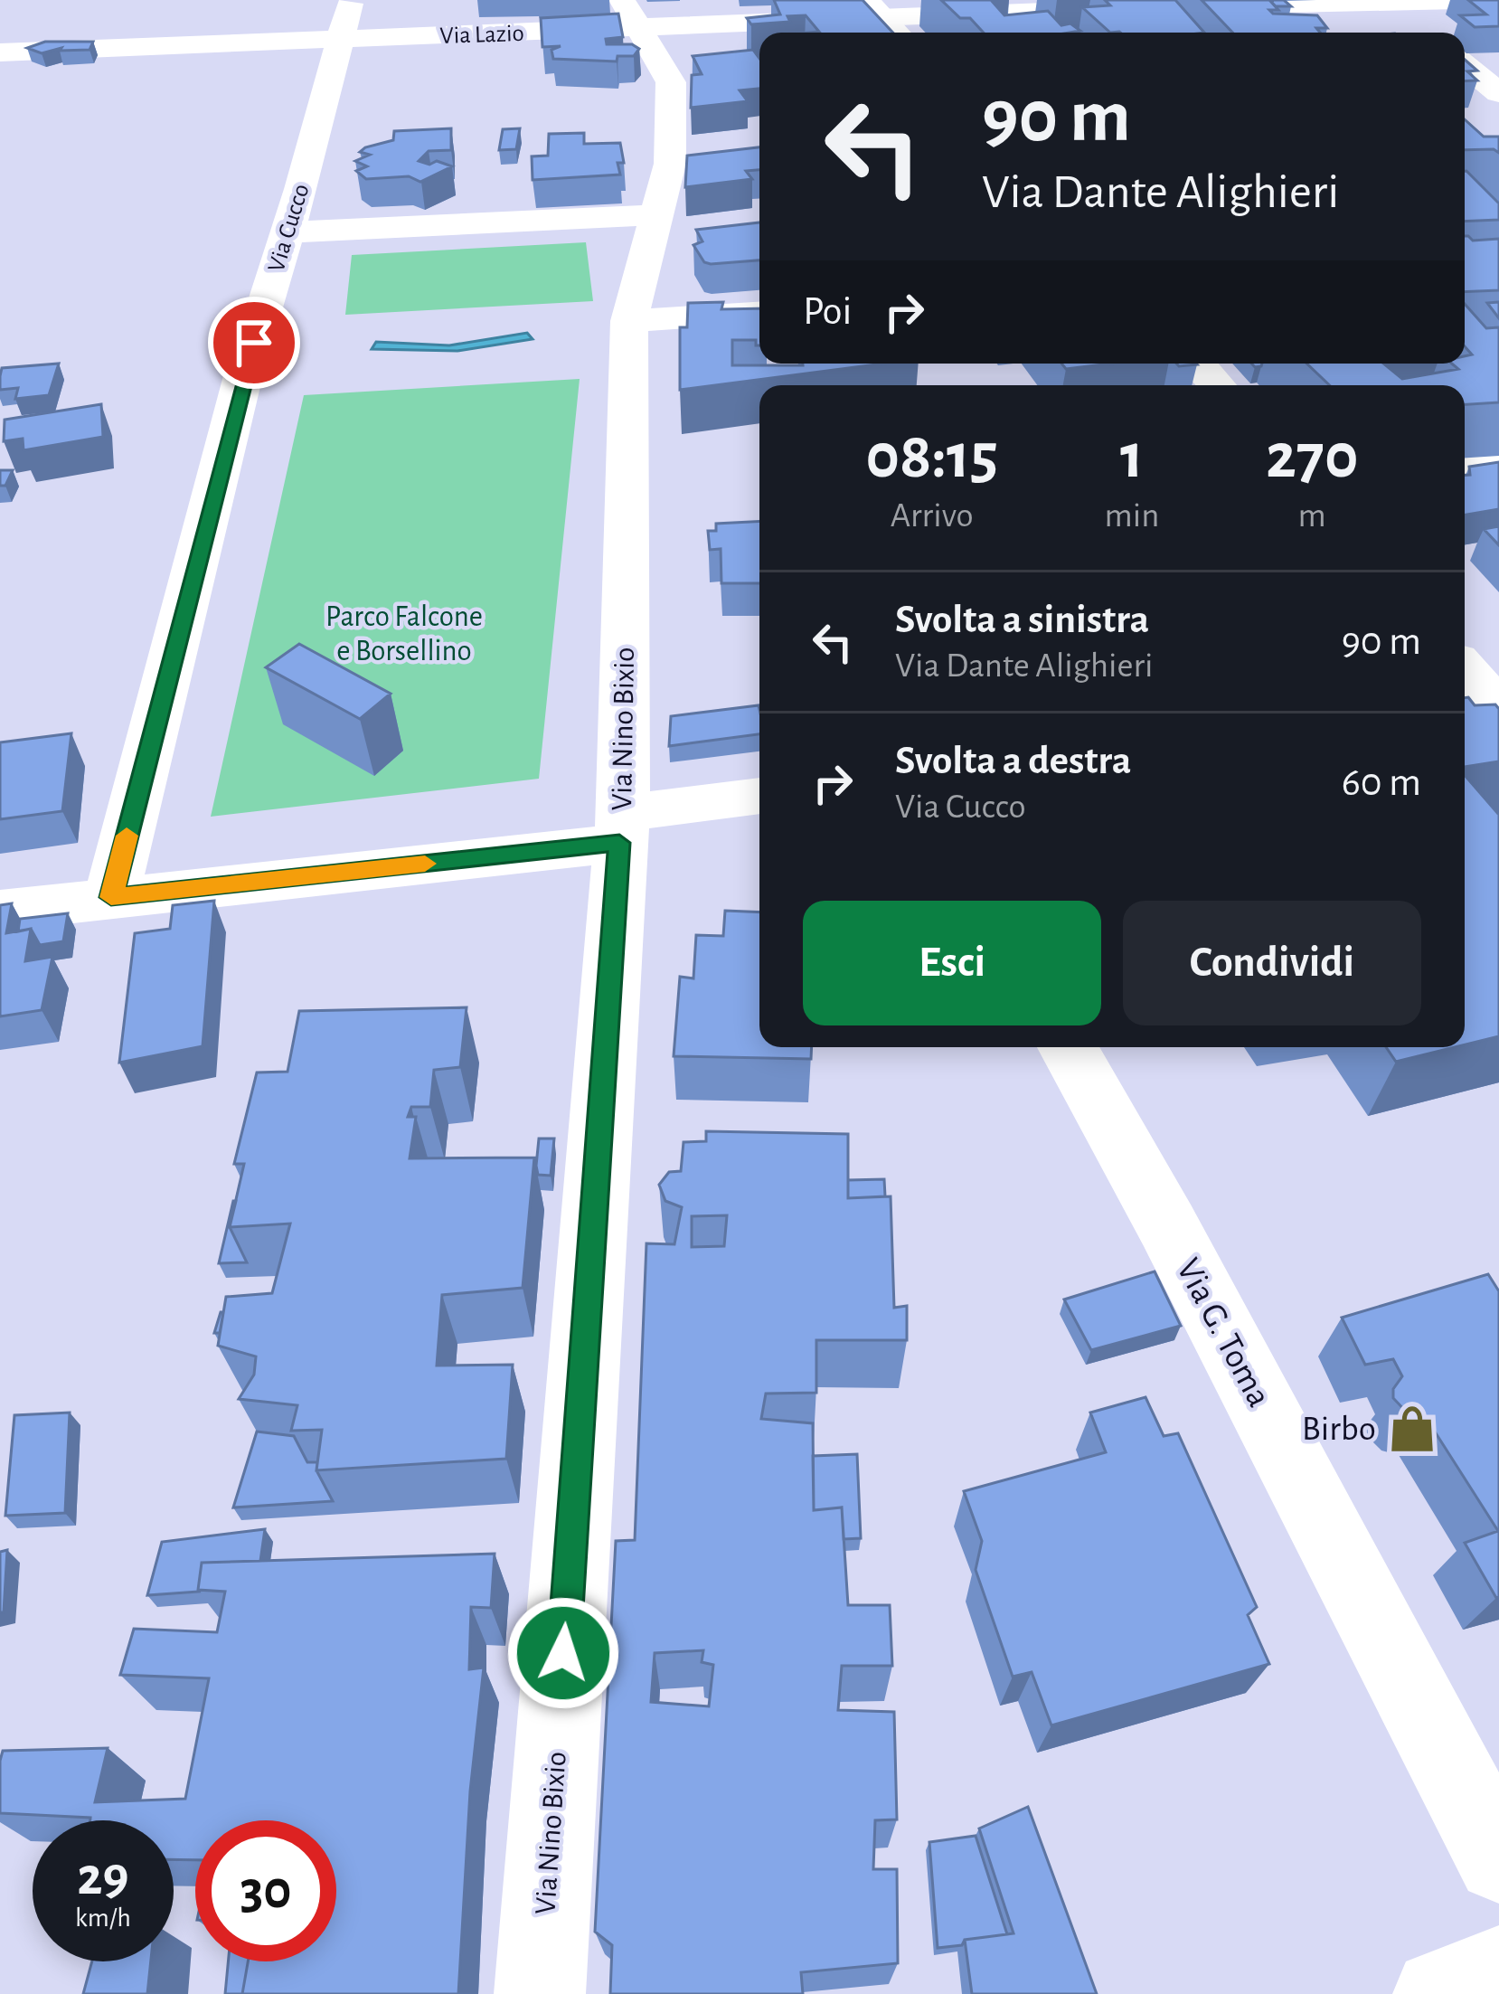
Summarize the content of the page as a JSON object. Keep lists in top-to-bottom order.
{
  "streets": {
    "street": [
      "Via Lazio",
      "Via Cucco",
      "Via Nino Bixio",
      "Via G. Toma"
    ]
  },
  "crossings": [
    ["Via Lazio", "Via Cucco"],
    ["Via Lazio", "Via Nino Bixio"]
  ],
  "parks": ["Parco Falcone e Borsellino"],
  "places": {
    "shop": ["Birbo"]
  },
  "page": {
    "turn": ["90 m", "Via Dante Alighieri"],
    "then": "Poi",
    "eta": [
      "08:15",
      "Arrivo",
      "1",
      "min",
      "270",
      "m"
    ],
    "list": [
      {
        "name": "Svolta a sinistra",
        "note": "Via Dante Alighieri",
        "value": "90 m"
      },
      {
        "name": "Svolta a destra",
        "note": "Via Cucco",
        "value": "60 m"
      }
    ],
    "buttons": ["Esci", "Condividi"],
    "speed": "29 km/h",
    "limit": "30"
  }
}
